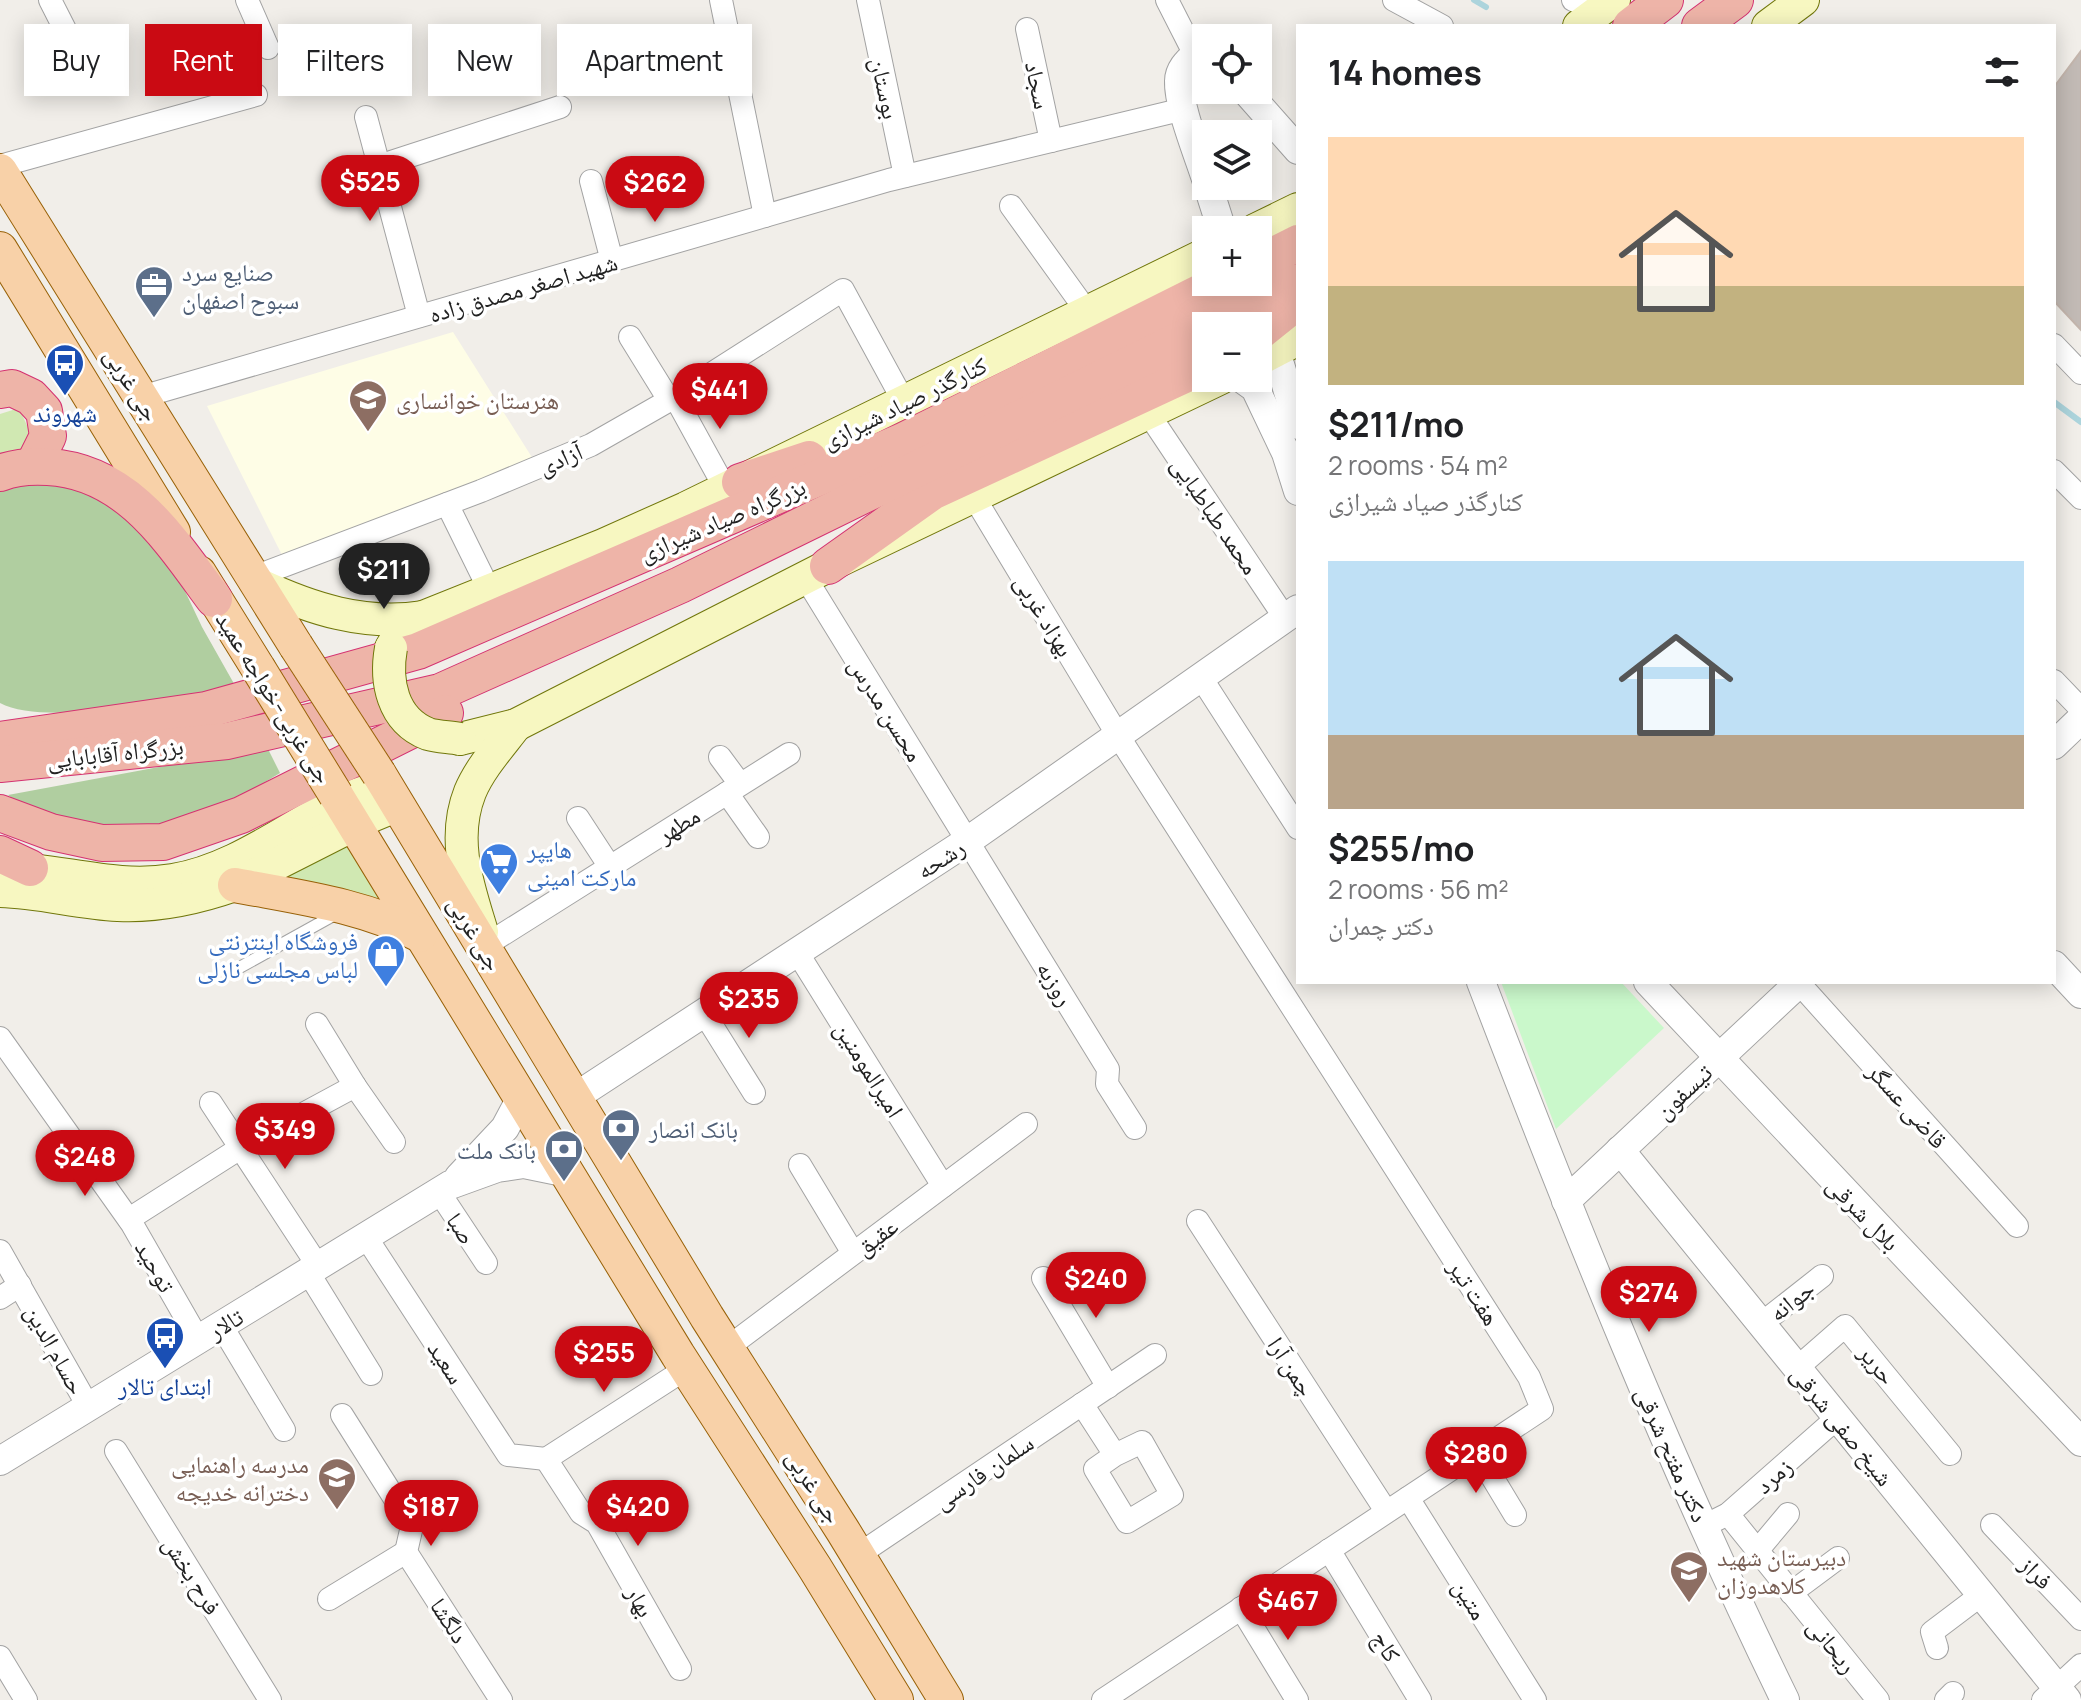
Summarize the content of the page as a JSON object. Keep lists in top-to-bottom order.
{
  "streets": {
    "highway": ["بزرگراه صیاد شیرازی", "بزرگراه آقابابایی"],
    "main road": ["جی غربی", "کنارگذر صیاد شیرازی", "جی غربی-خواجه عمید"],
    "street": [
      "سجاد",
      "بوستان",
      "شهید اصغر مصدق زاده",
      "آزادی",
      "محمد طباطبایی",
      "بهزاد غربی",
      "محسن مدرس",
      "مطهر",
      "رشحه",
      "روزبه",
      "امیرالمومنین",
      "تیسفون",
      "قاضی عسگر",
      "بلال شرقی",
      "صبا",
      "عقیق",
      "توحید",
      "هفت تیر",
      "جوانه",
      "تالار",
      "حسام الدین",
      "سعید",
      "حریر",
      "چمن آرا",
      "شیخ صفی شرقی",
      "دکتر مفتح شرقی",
      "سلمان فارسی",
      "زمرد",
      "فراز",
      "فرح بخش",
      "متین",
      "بهار",
      "دلگشا",
      "ریحانی",
      "کاج"
    ]
  },
  "crossings": [
    ["سجاد", "شهید اصغر مصدق زاده"],
    ["بوستان", "شهید اصغر مصدق زاده"],
    ["شهید اصغر مصدق زاده", "جی غربی"],
    ["جی غربی", "آزادی"],
    ["جی غربی", "جی غربی-خواجه عمید"],
    ["جی غربی", "مطهر"],
    ["جی غربی", "رشحه"],
    ["جی غربی", "عقیق"],
    ["جی غربی", "سلمان فارسی"],
    ["کنارگذر صیاد شیرازی", "آزادی"],
    ["محمد طباطبایی", "رشحه"],
    ["بزرگراه صیاد شیرازی", "بزرگراه آقابابایی"],
    ["بهزاد غربی", "رشحه"],
    ["بهزاد غربی", "هفت تیر"],
    ["محسن مدرس", "رشحه"],
    ["محسن مدرس", "روزبه"],
    ["رشحه", "روزبه"],
    ["رشحه", "امیرالمومنین"],
    ["رشحه", "هفت تیر"],
    ["امیرالمومنین", "عقیق"],
    ["تیسفون", "بلال شرقی"],
    ["تیسفون", "شیخ صفی شرقی"],
    ["تیسفون", "دکتر مفتح شرقی"],
    ["صبا", "تالار"],
    ["توحید", "تالار"],
    ["هفت تیر", "چمن آرا"],
    ["هفت تیر", "متین"],
    ["هفت تیر", "کاج"],
    ["جوانه", "شیخ صفی شرقی"],
    ["تالار", "حسام الدین"],
    ["تالار", "سعید"],
    ["سعید", "بهار"],
    ["حریر", "شیخ صفی شرقی"],
    ["شیخ صفی شرقی", "زمرد"],
    ["دکتر مفتح شرقی", "زمرد"],
    ["دکتر مفتح شرقی", "ریحانی"],
    ["زمرد", "ریحانی"]
  ],
  "places": {
    "office": ["صنایع سرد سبوح اصفهان"],
    "bus stop": ["شهروند", "ابتدای تالار"],
    "school or university": ["هنرستان خوانساری", "مدرسه راهنمایی دخترانه خدیجه", "دبیرستان شهید کلاهدوزان"],
    "supermarket": ["هایپر مارکت امینی"],
    "shop": ["فروشگاه اینترنتی لباس مجلسی نازلی"],
    "bank": ["بانک انصار", "بانک ملت"]
  },
  "page": {
    "map_buttons": ["+", "−"],
    "chip": [
      "Buy",
      "Rent",
      "Filters",
      "New",
      "Apartment"
    ],
    "heading": "14 homes",
    "list": [
      {
        "name": "$211/mo",
        "note": "2 rooms · 54 m² · کنارگذر صیاد شیرازی"
      },
      {
        "name": "$255/mo",
        "note": "2 rooms · 56 m² · دکتر چمران"
      }
    ],
    "price": [
      "$525",
      "$262",
      "$441",
      "$211",
      "$235",
      "$349",
      "$248",
      "$240",
      "$274",
      "$255",
      "$280",
      "$187",
      "$420",
      "$467"
    ]
  }
}
